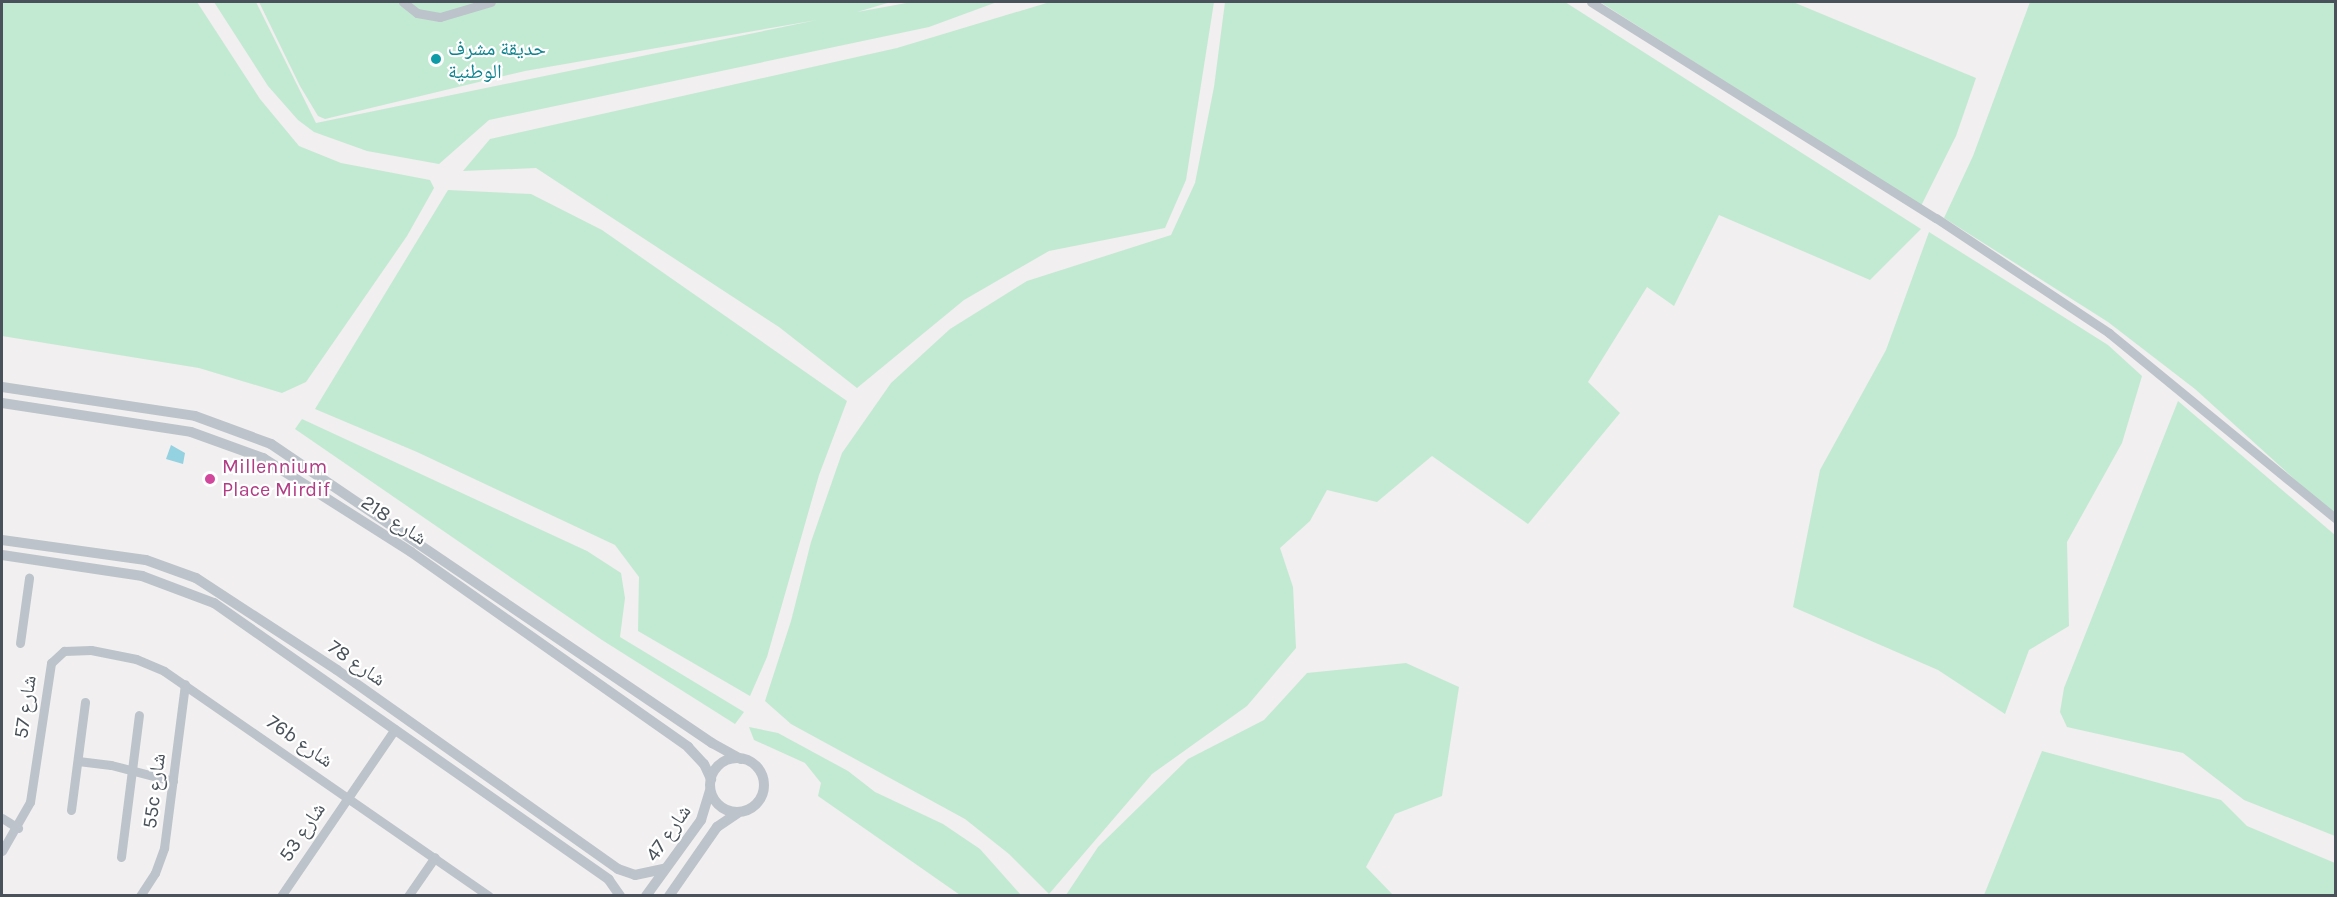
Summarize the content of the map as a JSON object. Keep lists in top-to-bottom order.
{
  "streets": {
    "street": [
      "شارع 218",
      "شارع 78",
      "شارع 57",
      "76b شارع",
      "55c شارع",
      "شارع 53",
      "شارع 47"
    ]
  },
  "crossings": [
    ["شارع 218", "شارع 47"],
    ["شارع 78", "شارع 53"],
    ["شارع 78", "شارع 47"],
    ["شارع 57", "76b شارع"],
    ["76b شارع", "55c شارع"],
    ["76b شارع", "شارع 53"]
  ],
  "places": ["حديقة مشرف الوطنية", "Millennium Place Mirdif"]
}
